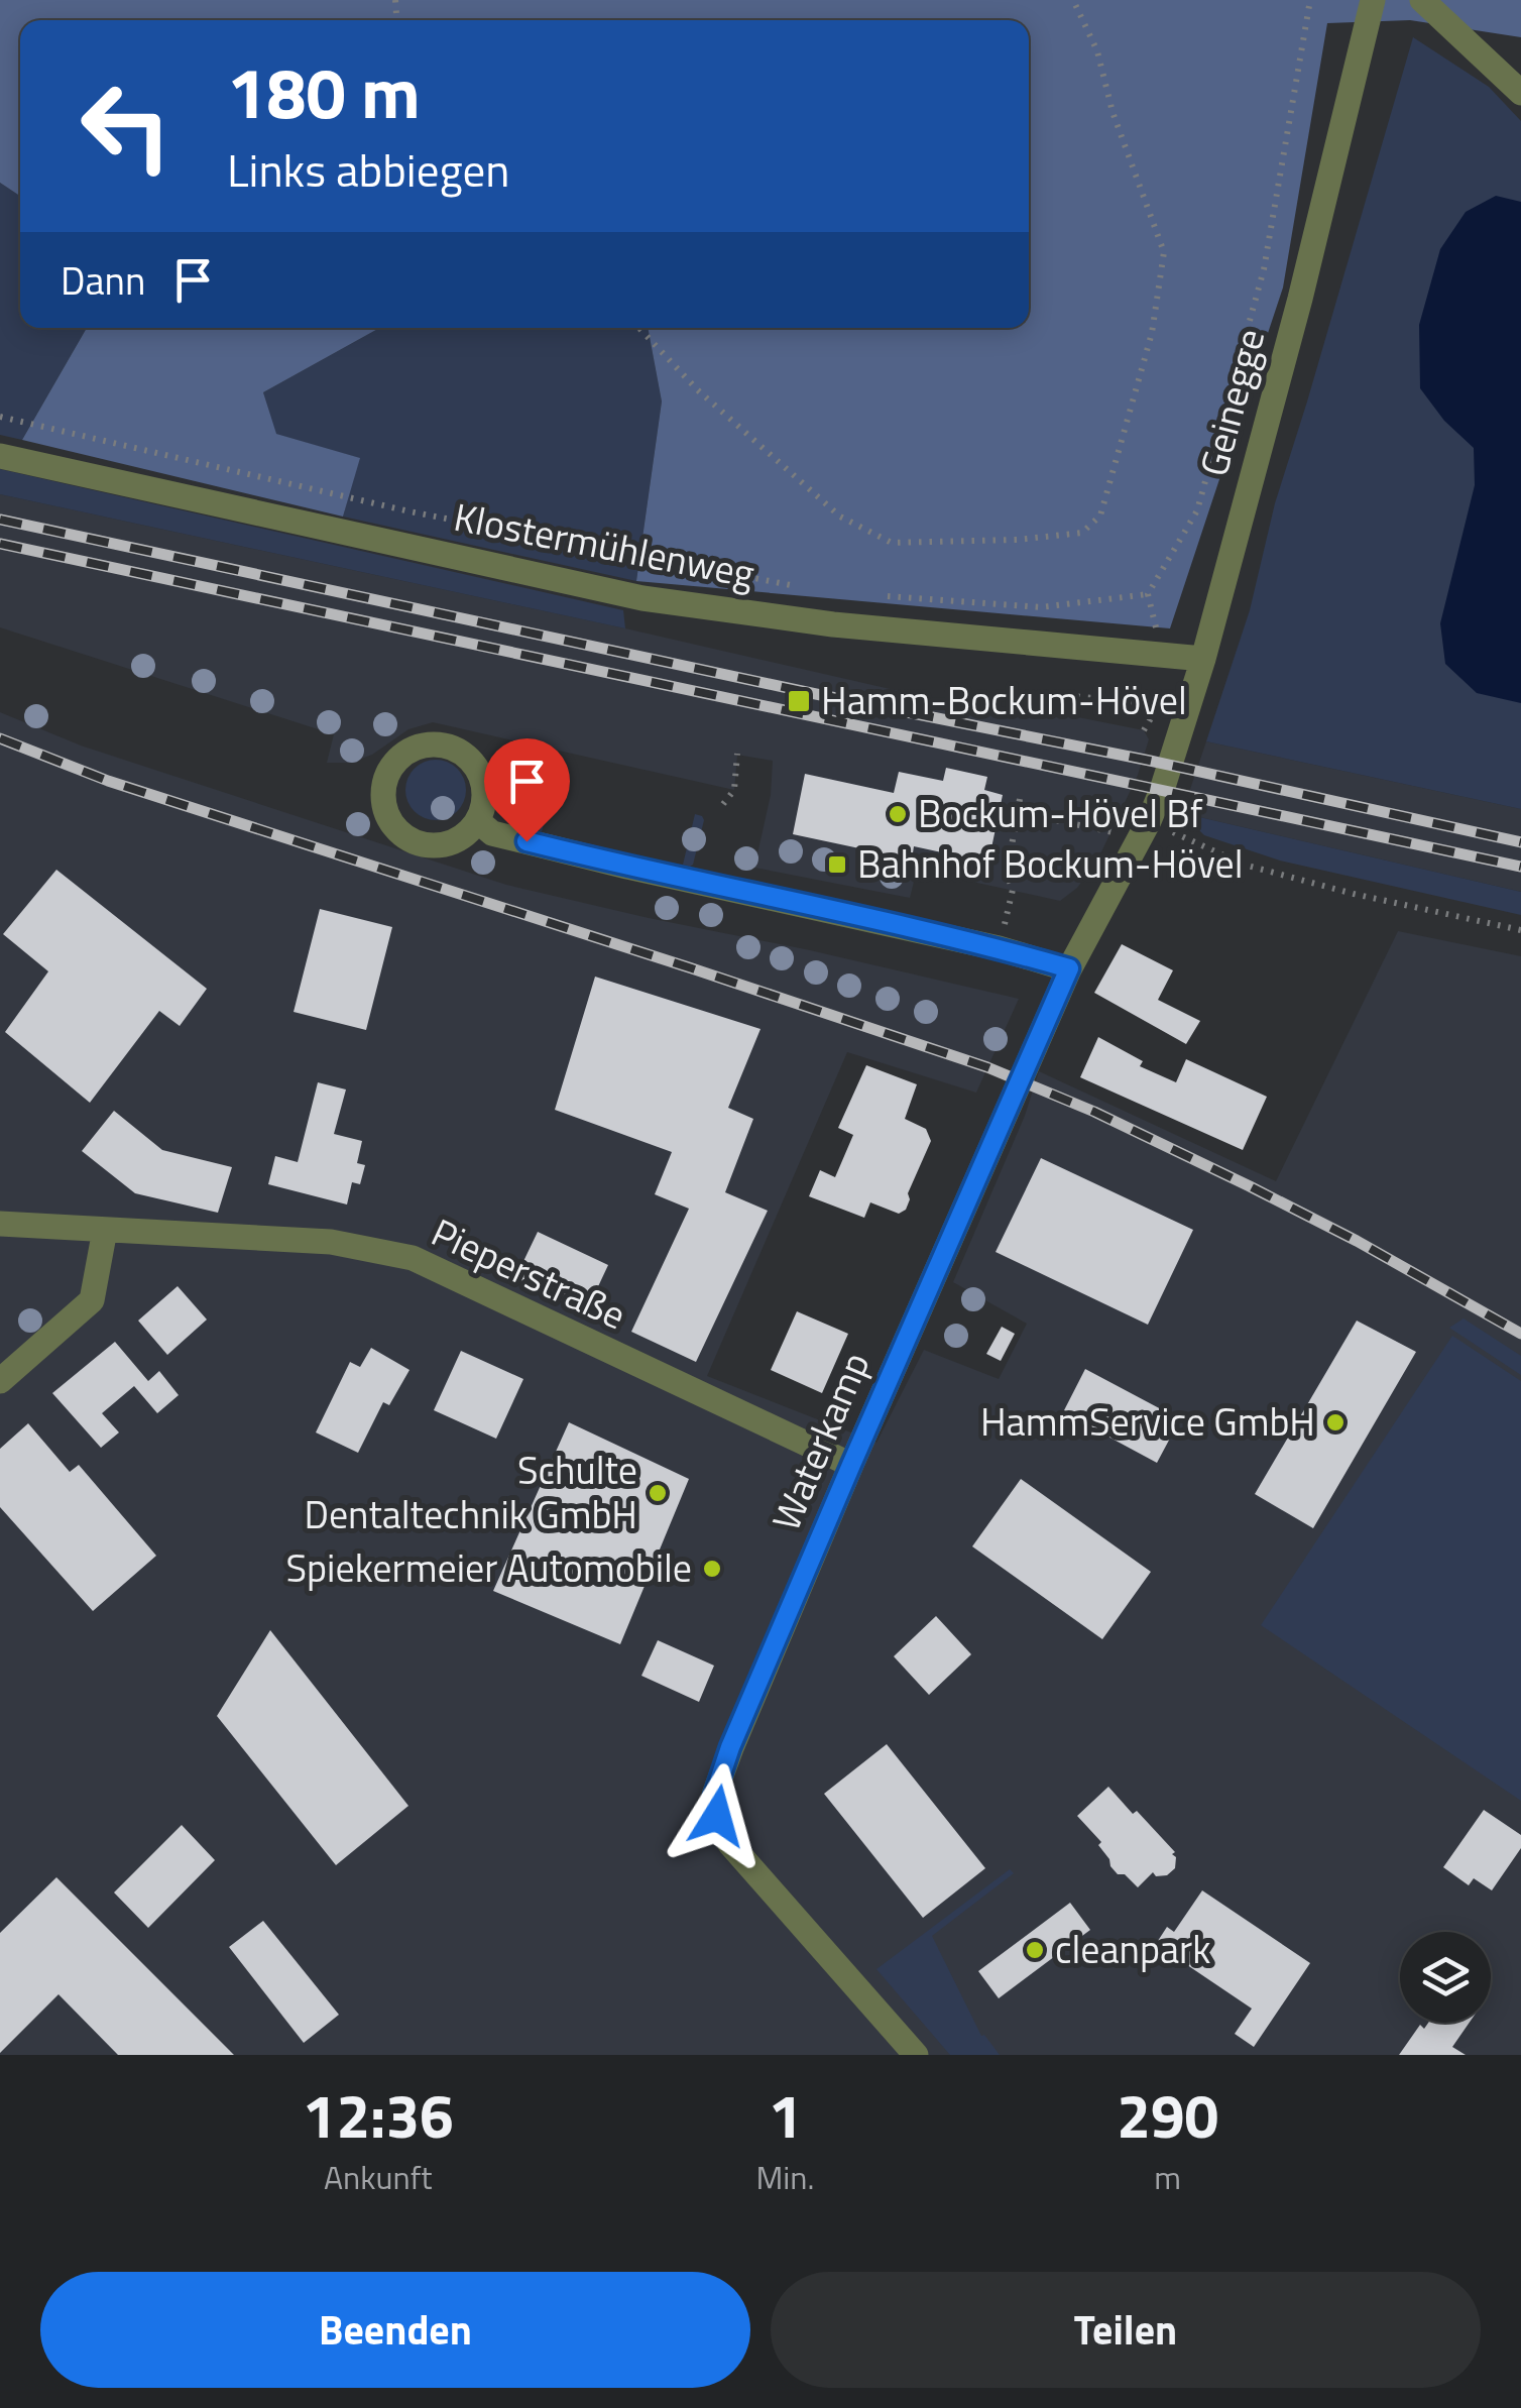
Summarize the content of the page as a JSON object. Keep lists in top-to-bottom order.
{
  "streets": {
    "street": [
      "Geinegge",
      "Klostermühlenweg",
      "Pieperstraße",
      "Waterkamp"
    ]
  },
  "crossings": [
    ["Geinegge", "Klostermühlenweg"],
    ["Geinegge", "Waterkamp"],
    ["Pieperstraße", "Waterkamp"]
  ],
  "places": {
    "transit": ["Hamm-Bockum-Hövel", "Bahnhof Bockum-Hövel"],
    "other": [
      "Bockum-Hövel Bf",
      "HammService GmbH",
      "Schulte Dentaltechnik GmbH",
      "Spiekermeier Automobile",
      "cleanpark"
    ]
  },
  "page": {
    "turn": ["180 m", "Links abbiegen"],
    "then": "Dann",
    "eta": [
      "12:36",
      "Ankunft",
      "1",
      "Min.",
      "290",
      "m"
    ],
    "buttons": ["Beenden", "Teilen"]
  }
}
